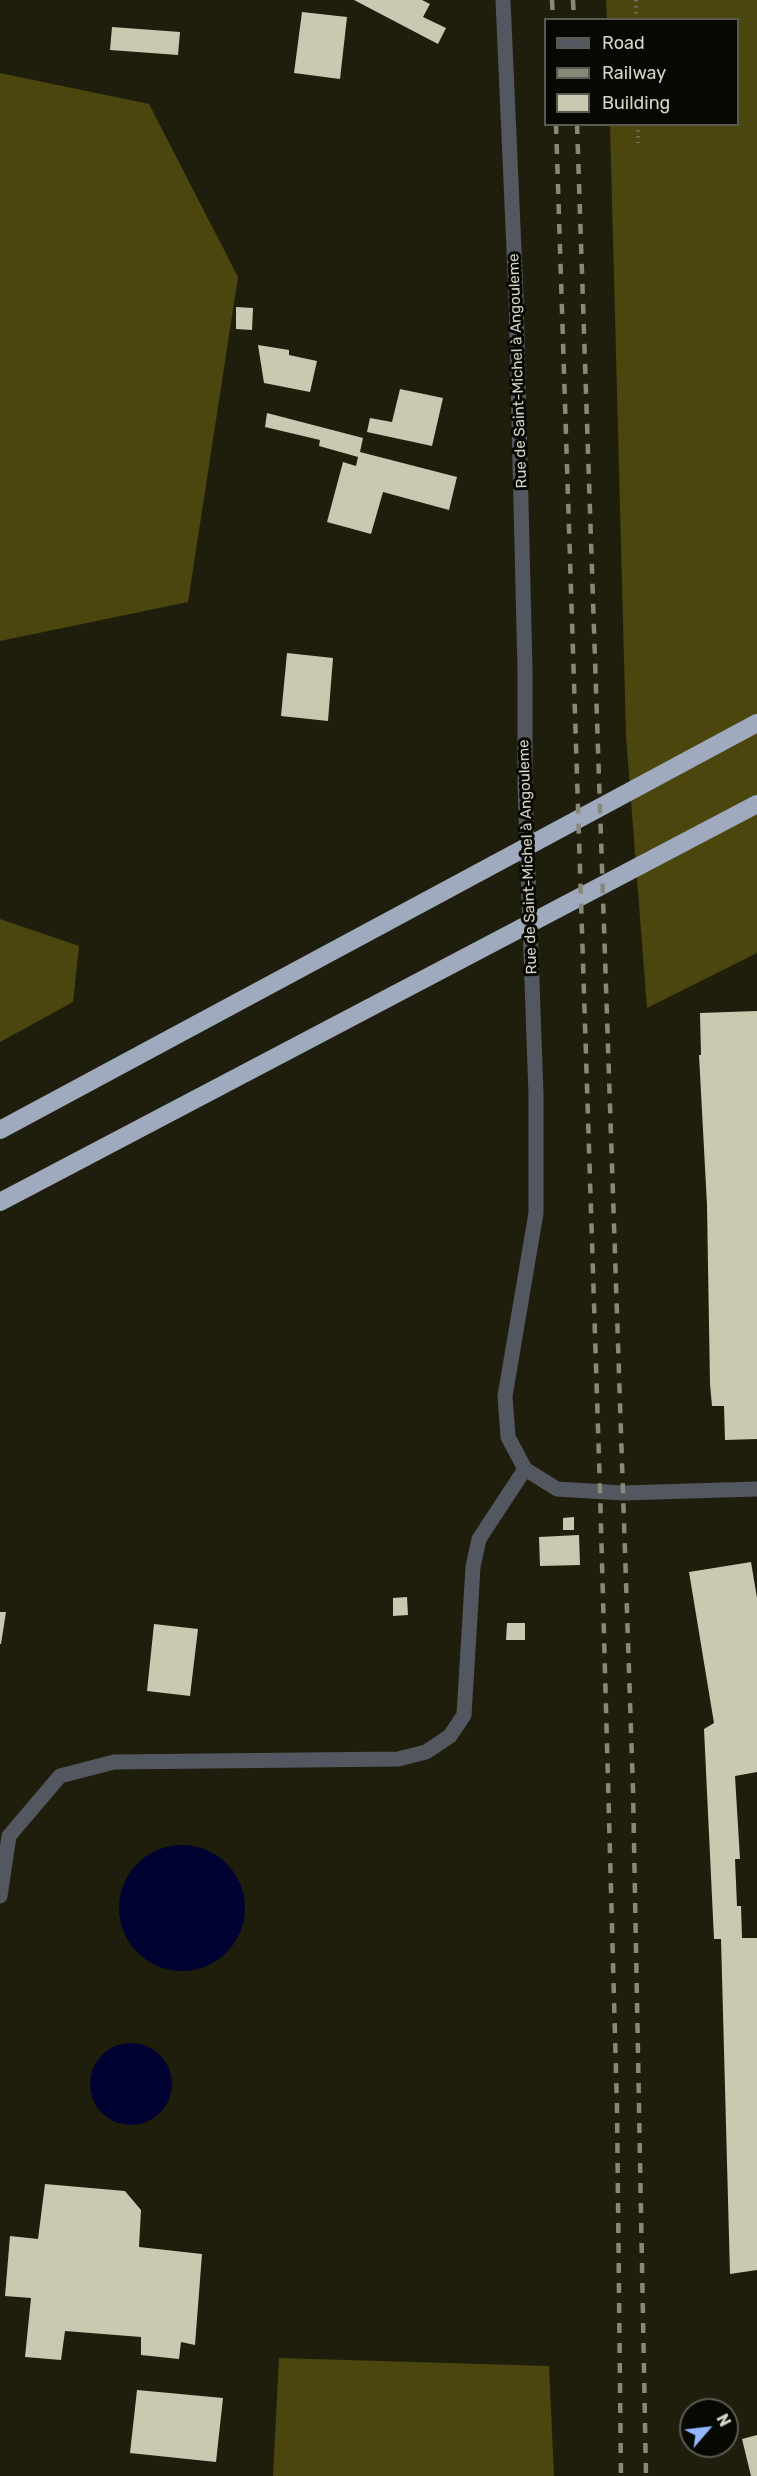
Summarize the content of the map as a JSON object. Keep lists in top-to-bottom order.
{
  "streets": {
    "street": ["Rue de Saint-Michel à Angouleme"]
  },
  "legend": ["Road", "Railway", "Building"],
  "north": "top right"
}
